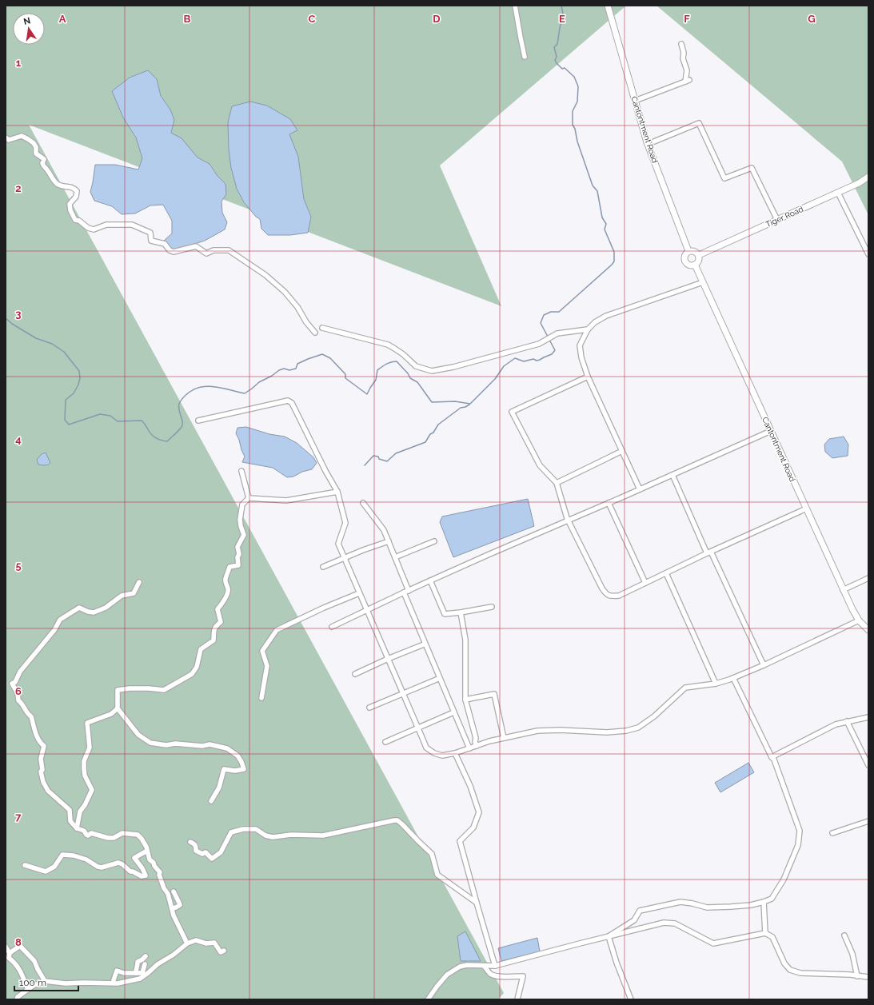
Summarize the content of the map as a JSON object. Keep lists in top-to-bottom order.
{
  "streets": {
    "street": ["Cantontment Road", "Tiger Road"]
  },
  "crossings": [
    ["Cantontment Road", "Tiger Road"]
  ],
  "scale_bar": "100 m",
  "north": "top",
  "grid": {
    "columns": [
      "A",
      "B",
      "C",
      "D",
      "E",
      "F",
      "G"
    ],
    "rows": [
      "1",
      "2",
      "3",
      "4",
      "5",
      "6",
      "7",
      "8"
    ]
  }
}
